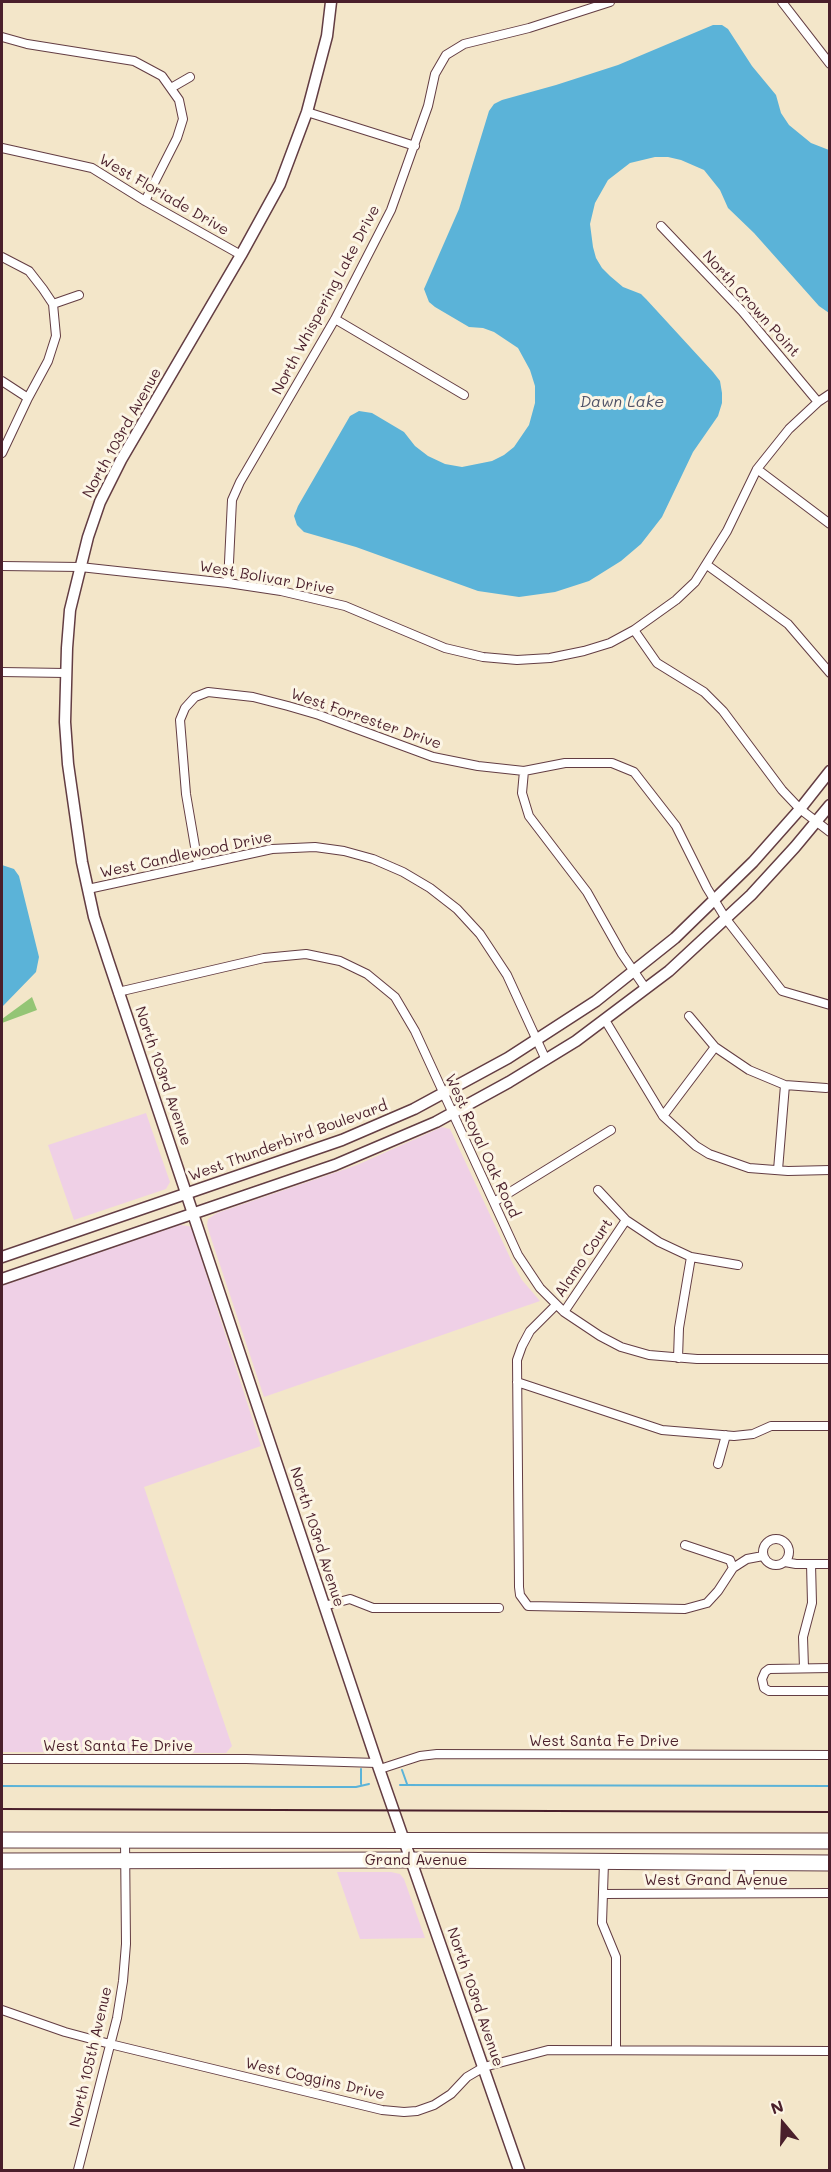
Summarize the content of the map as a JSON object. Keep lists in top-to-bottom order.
{
  "streets": {
    "highway": ["Grand Avenue"],
    "street": [
      "West Floriade Drive",
      "North Whispering Lake Drive",
      "North Crown Point",
      "North 103rd Avenue",
      "West Bolivar Drive",
      "West Forrester Drive",
      "West Candlewood Drive",
      "West Thunderbird Boulevard",
      "West Royal Oak Road",
      "Alamo Court",
      "West Santa Fe Drive",
      "West Grand Avenue",
      "North 105th Avenue",
      "West Coggins Drive"
    ]
  },
  "crossings": [
    ["West Floriade Drive", "North 103rd Avenue"],
    ["North Whispering Lake Drive", "West Bolivar Drive"],
    ["North Crown Point", "West Bolivar Drive"],
    ["North 103rd Avenue", "West Bolivar Drive"],
    ["North 103rd Avenue", "West Candlewood Drive"],
    ["North 103rd Avenue", "West Thunderbird Boulevard"],
    ["North 103rd Avenue", "West Royal Oak Road"],
    ["North 103rd Avenue", "West Santa Fe Drive"],
    ["North 103rd Avenue", "Grand Avenue"],
    ["North 103rd Avenue", "West Coggins Drive"],
    ["West Forrester Drive", "West Candlewood Drive"],
    ["West Forrester Drive", "West Thunderbird Boulevard"],
    ["West Candlewood Drive", "West Thunderbird Boulevard"],
    ["West Thunderbird Boulevard", "West Royal Oak Road"],
    ["West Royal Oak Road", "Alamo Court"],
    ["Grand Avenue", "North 105th Avenue"],
    ["North 105th Avenue", "West Coggins Drive"]
  ],
  "water": ["Dawn Lake"],
  "north": "top"
}
